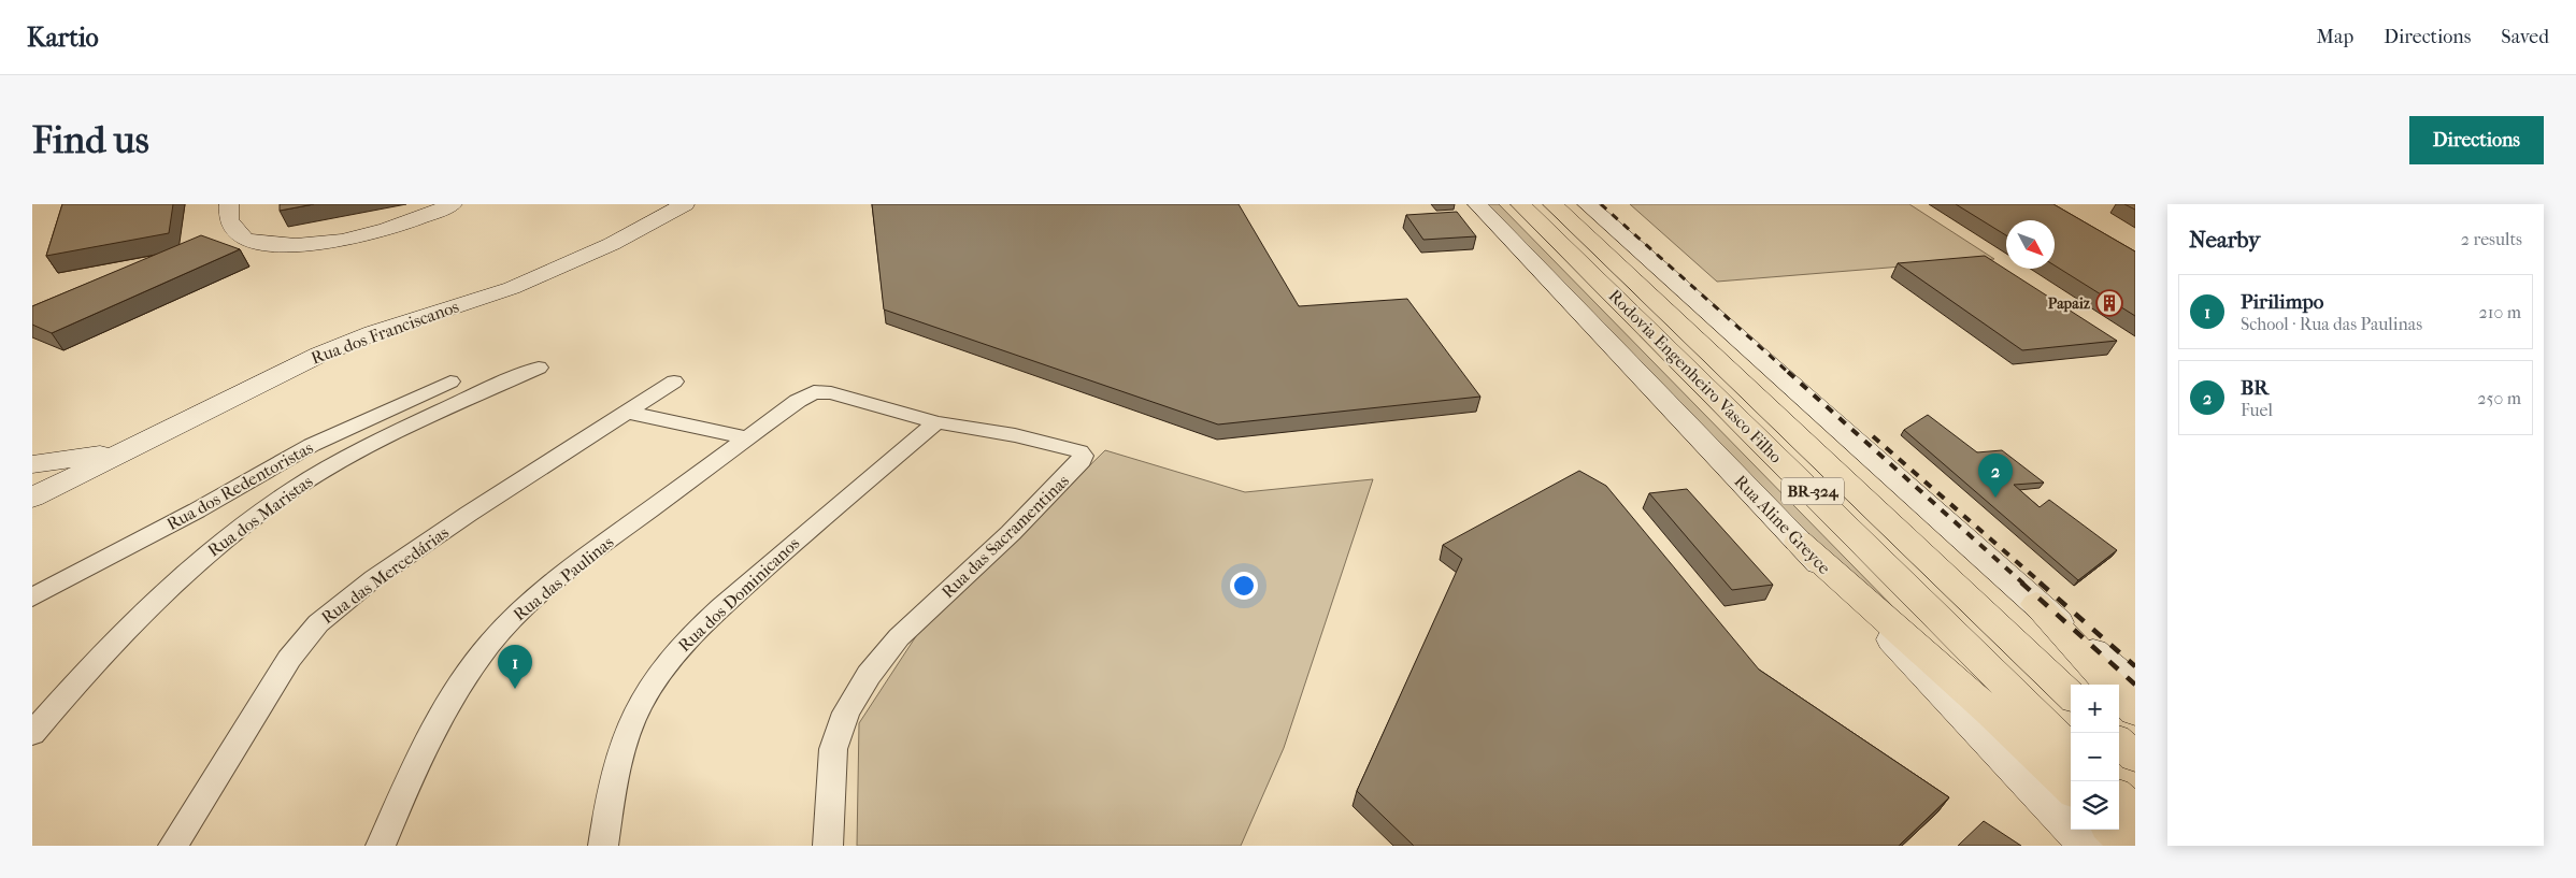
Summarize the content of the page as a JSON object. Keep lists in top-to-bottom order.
{
  "streets": {
    "highway": ["Rodovia Engenheiro Vasco Filho", "BR-324"],
    "main road": ["Rua dos Franciscanos", "Rua Aline Greyce"],
    "street": [
      "Rua dos Redentoristas",
      "Rua dos Maristas",
      "Rua das Sacramentinas",
      "Rua das Mercedárias",
      "Rua das Paulinas",
      "Rua dos Dominicanos"
    ]
  },
  "crossings": [
    ["Rua das Sacramentinas", "Rua das Paulinas"],
    ["Rua das Sacramentinas", "Rua dos Dominicanos"]
  ],
  "places": {
    "building": ["Papaiz"]
  },
  "north": "bottom right",
  "page": {
    "header": "Kartio",
    "nav": ["Map", "Directions", "Saved"],
    "buttons": "Directions",
    "title": "Find us",
    "heading": ["Nearby", "2 results"],
    "list": [
      {
        "mark": "1",
        "name": "Pirilimpo",
        "note": "School · Rua das Paulinas",
        "value": "210 m"
      },
      {
        "mark": "2",
        "name": "BR",
        "note": "Fuel",
        "value": "250 m"
      }
    ],
    "pins": ["2", "1"],
    "map_buttons": ["+", "−"]
  }
}
